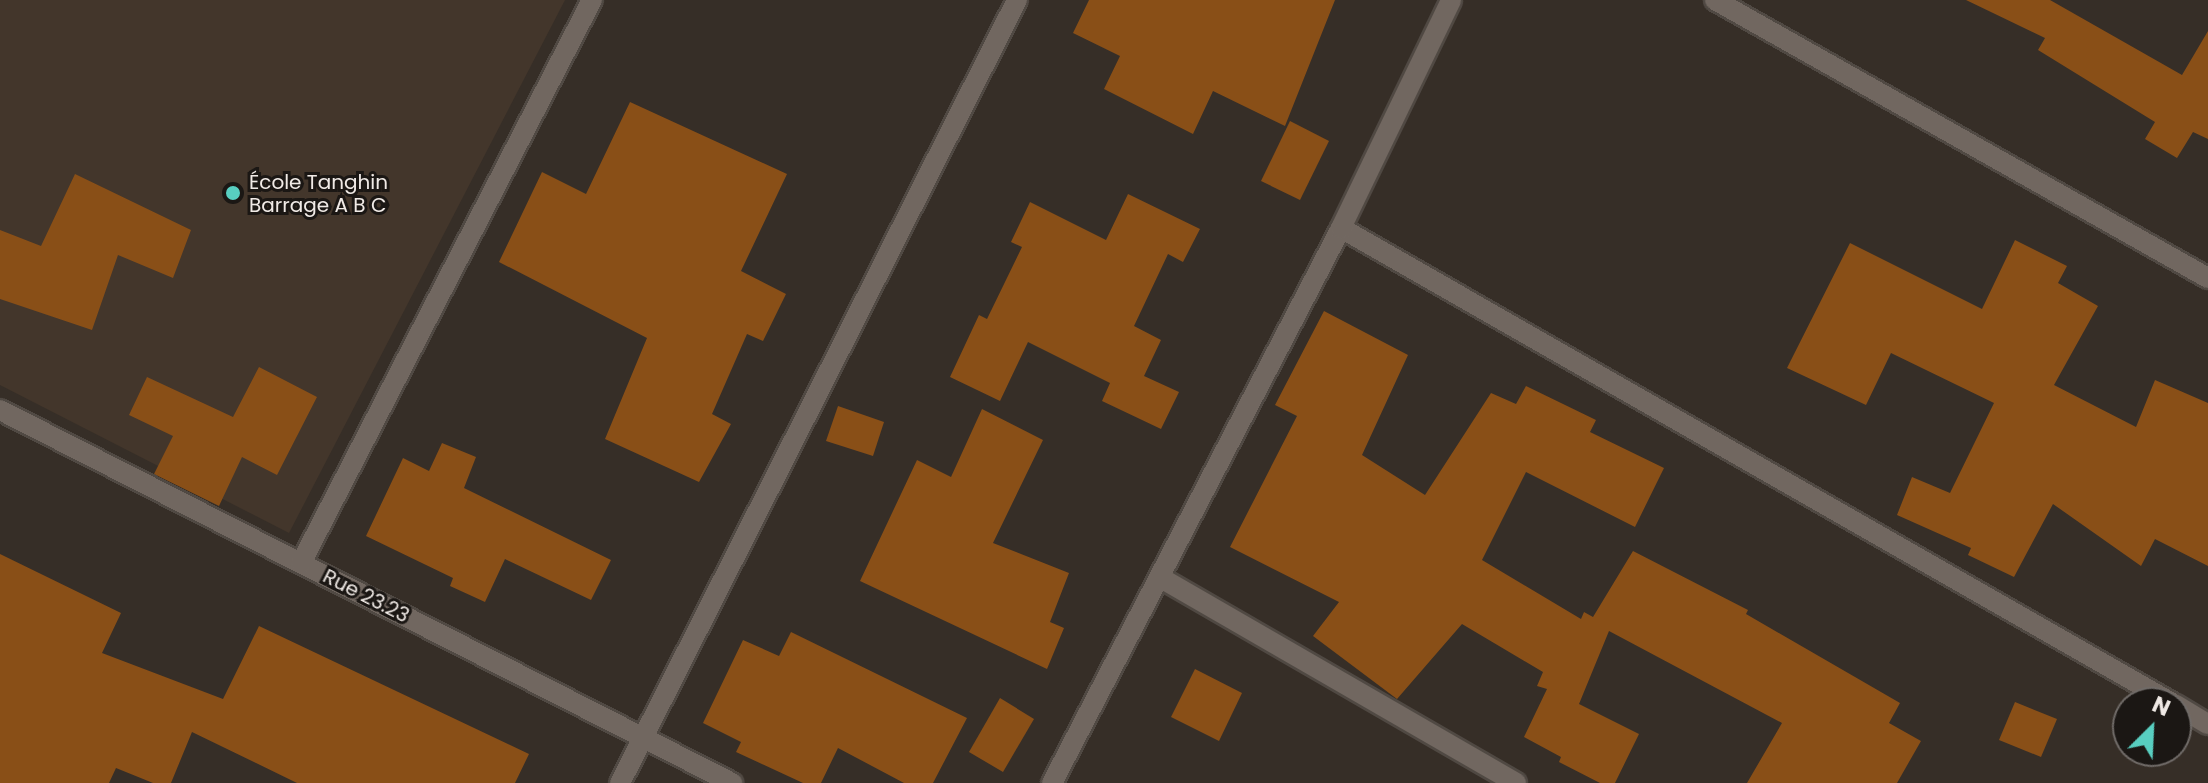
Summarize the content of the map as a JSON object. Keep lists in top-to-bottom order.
{
  "streets": {
    "street": ["Rue 23.23"]
  },
  "places": ["École Tanghin Barrage A B C"],
  "north": "top right"
}
